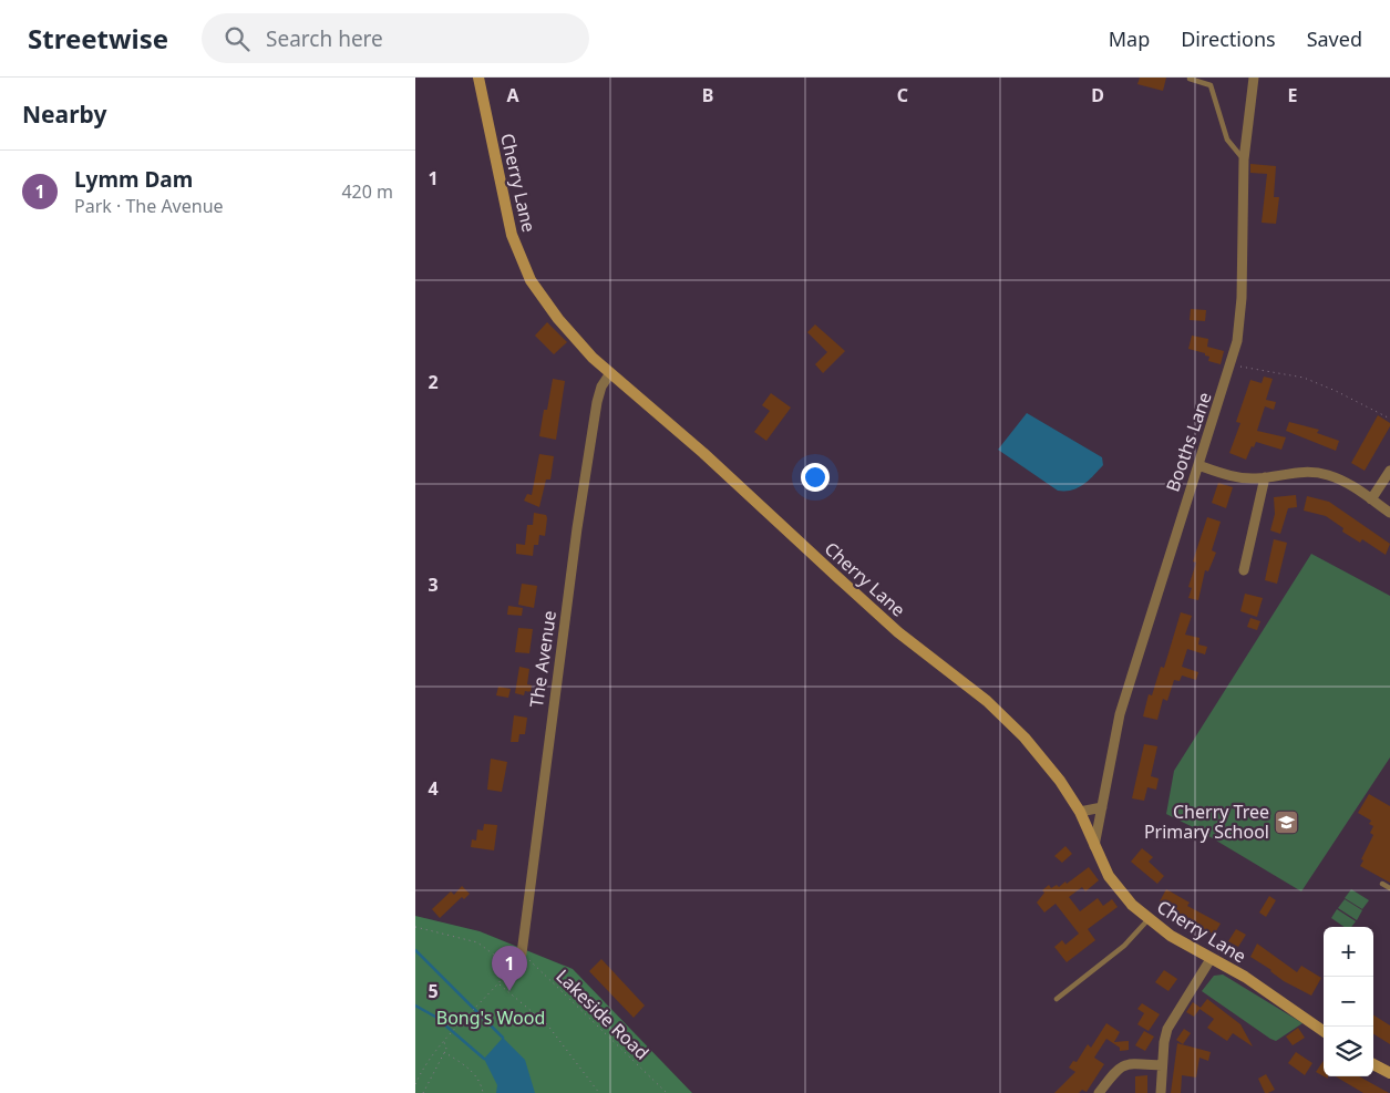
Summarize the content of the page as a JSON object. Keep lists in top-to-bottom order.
{
  "streets": {
    "main road": ["Cherry Lane"],
    "street": ["Booths Lane", "The Avenue"],
    "path": ["Lakeside Road"]
  },
  "crossings": [
    ["Cherry Lane", "Booths Lane"],
    ["Cherry Lane", "The Avenue"],
    ["The Avenue", "Lakeside Road"]
  ],
  "parks": ["Bong's Wood"],
  "places": {
    "school or university": ["Cherry Tree Primary School"]
  },
  "page": {
    "header": "Streetwise",
    "search": "Search here",
    "nav": ["Map", "Directions", "Saved"],
    "heading": "Nearby",
    "list": [
      {
        "mark": "1",
        "name": "Lymm Dam",
        "note": "Park · The Avenue",
        "value": "420 m"
      }
    ],
    "map_buttons": ["+", "−"],
    "pins": "1"
  },
  "grid": {
    "columns": [
      "A",
      "B",
      "C",
      "D",
      "E"
    ],
    "rows": [
      "1",
      "2",
      "3",
      "4",
      "5"
    ]
  }
}
